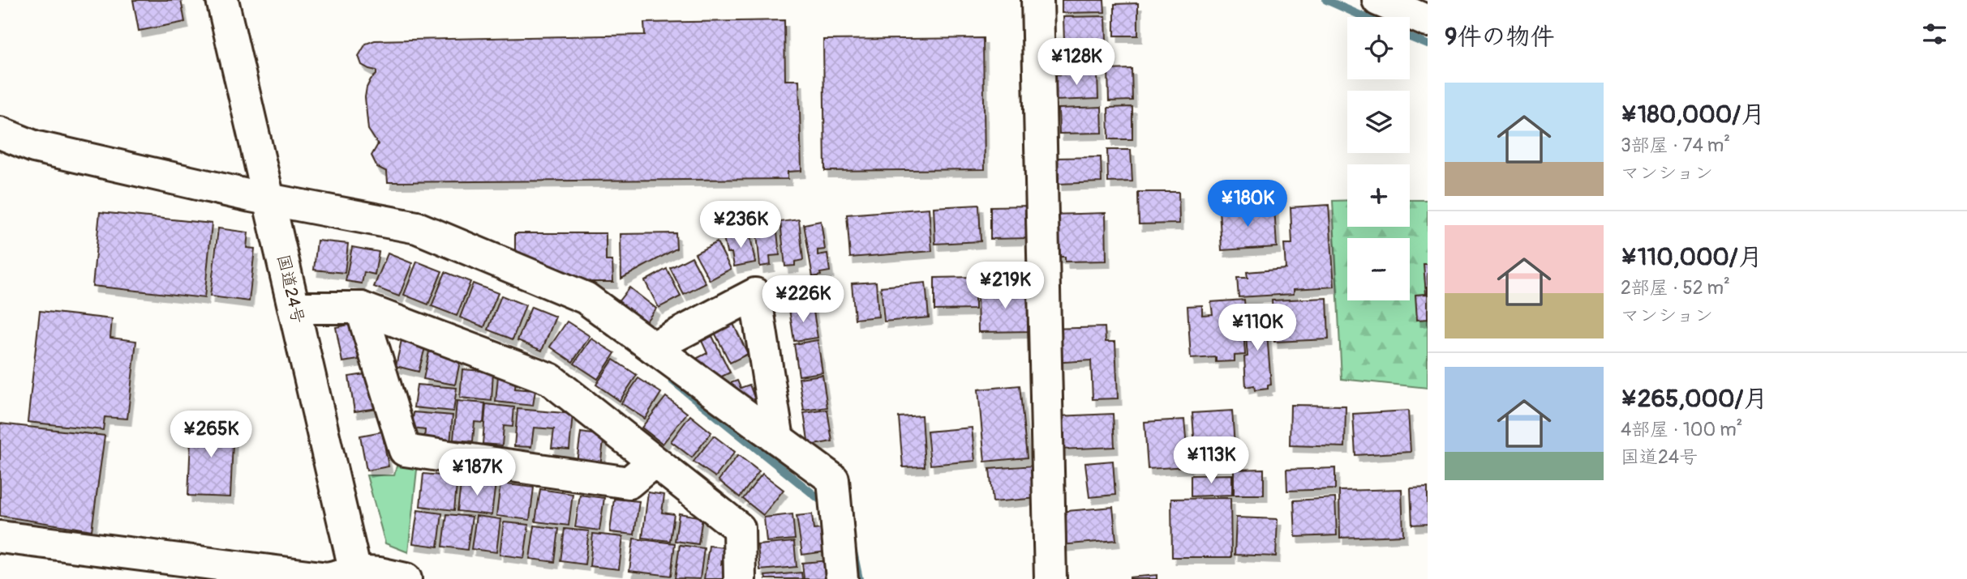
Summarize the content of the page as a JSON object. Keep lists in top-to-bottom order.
{
  "streets": {
    "main road": ["国道24号"]
  },
  "page": {
    "heading": "9件の物件",
    "map_buttons": ["+", "−"],
    "price": [
      "¥128K",
      "¥180K",
      "¥236K",
      "¥219K",
      "¥226K",
      "¥110K",
      "¥265K",
      "¥113K",
      "¥187K"
    ],
    "list": [
      {
        "name": "¥180,000/月",
        "note": "3部屋 · 74 m² · マンション"
      },
      {
        "name": "¥110,000/月",
        "note": "2部屋 · 52 m² · マンション"
      },
      {
        "name": "¥265,000/月",
        "note": "4部屋 · 100 m² · 国道24号"
      }
    ]
  }
}
